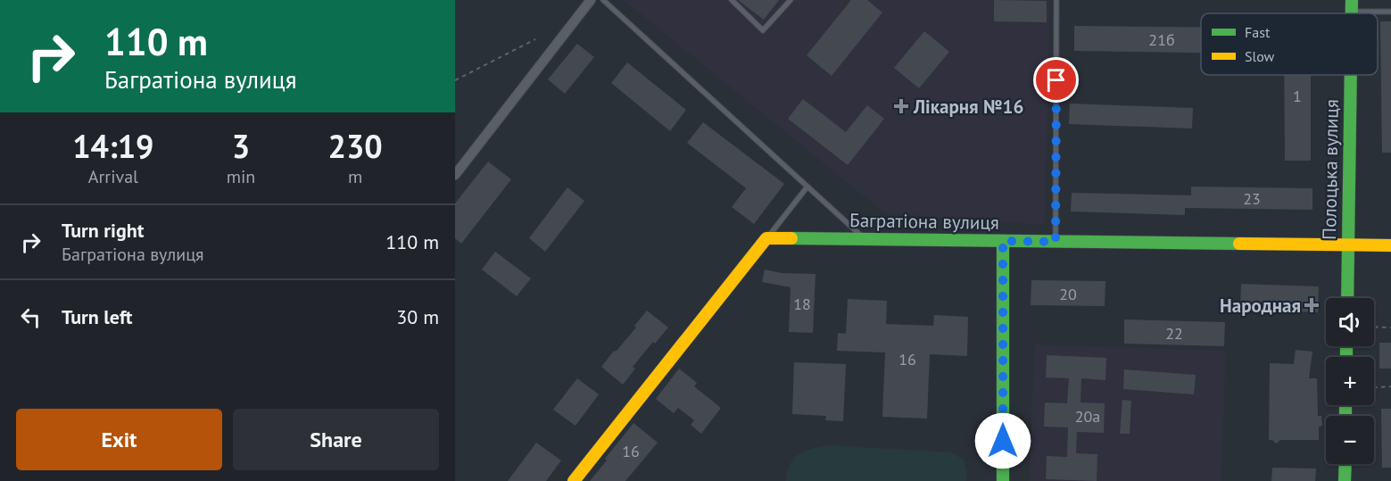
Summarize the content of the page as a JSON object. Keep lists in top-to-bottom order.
{
  "streets": {
    "street": ["Полоцька вулиця", "Багратіона вулиця"]
  },
  "crossings": [
    ["Полоцька вулиця", "Багратіона вулиця"]
  ],
  "places": {
    "health": ["Лікарня №16", "Народная"]
  },
  "house_numbers": [
    "21б",
    "1",
    "23",
    "20",
    "18",
    "22",
    "16",
    "20а",
    "16"
  ],
  "legend": ["Fast", "Slow"],
  "page": {
    "turn": ["110 m", "Багратіона вулиця"],
    "eta": [
      "14:19",
      "Arrival",
      "3",
      "min",
      "230",
      "m"
    ],
    "list": [
      {
        "name": "Turn right",
        "note": "Багратіона вулиця",
        "value": "110 m"
      },
      {
        "name": "Turn left",
        "value": "30 m"
      }
    ],
    "map_buttons": ["+", "−"],
    "buttons": ["Exit", "Share"]
  }
}
